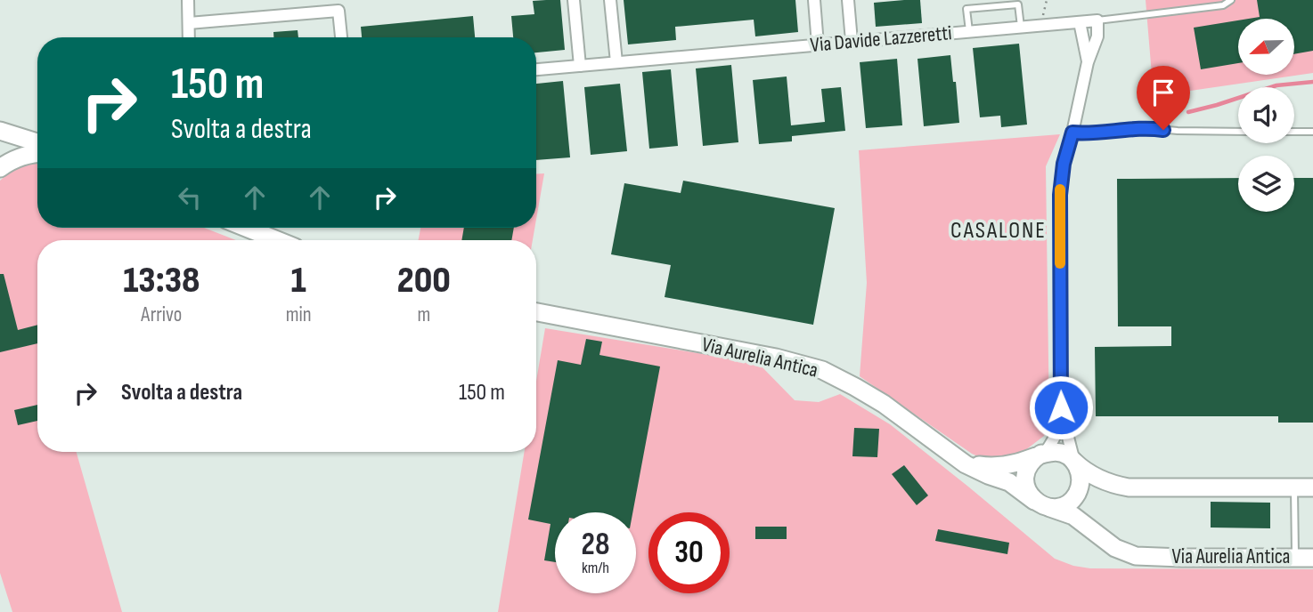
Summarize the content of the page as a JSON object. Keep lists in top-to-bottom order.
{
  "streets": {
    "street": ["Via Davide Lazzeretti", "Via Aurelia Antica"]
  },
  "districts": ["CASALONE"],
  "north": "left",
  "page": {
    "turn": ["150 m", "Svolta a destra"],
    "eta": [
      "13:38",
      "Arrivo",
      "1",
      "min",
      "200",
      "m"
    ],
    "list": [
      {
        "name": "Svolta a destra",
        "value": "150 m"
      }
    ],
    "speed": "28 km/h",
    "limit": "30"
  }
}
